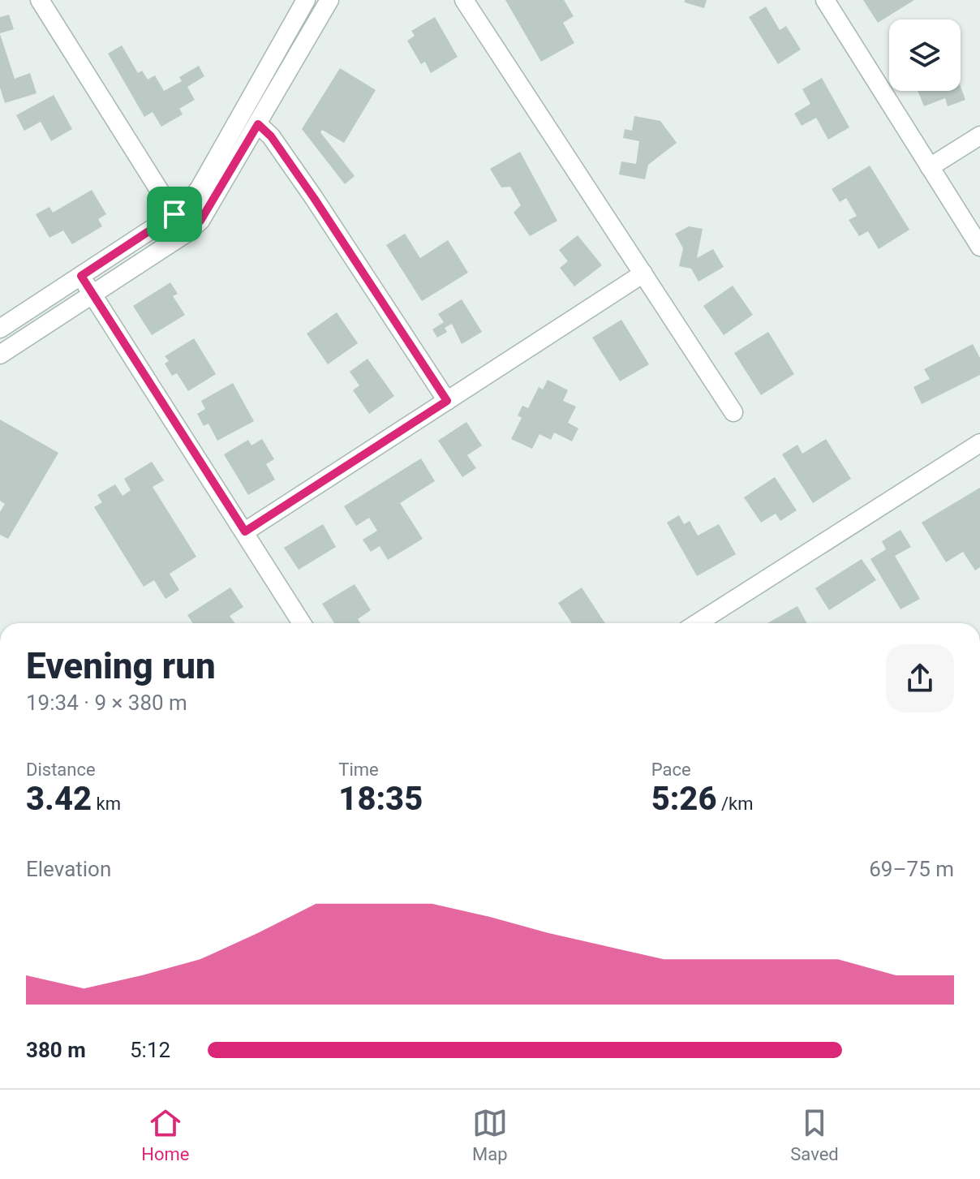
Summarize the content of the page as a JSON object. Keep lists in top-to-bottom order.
{
  "page": {
    "heading": ["Evening run", "19:34 · 9 × 380 m"],
    "stats": [
      ["Distance", "3.42 km"],
      ["Time", "18:35"],
      ["Pace", "5:26 /km"]
    ],
    "chart": ["Elevation", "69–75 m"],
    "list": [
      {
        "name": "380 m",
        "note": "5:12"
      }
    ],
    "tabs": ["Home", "Map", "Saved"]
  }
}
